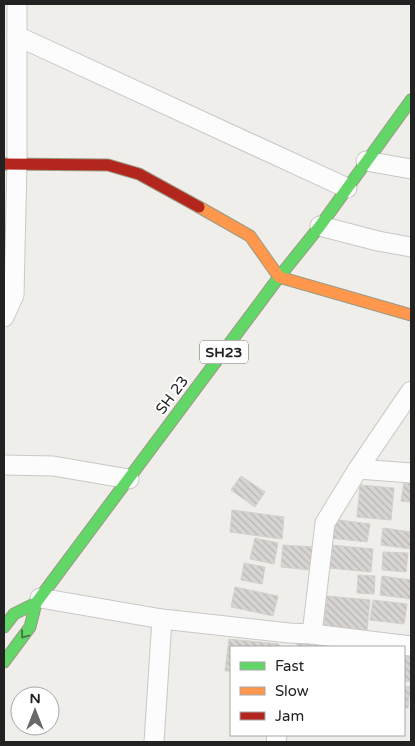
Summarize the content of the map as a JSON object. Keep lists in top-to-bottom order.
{
  "streets": {
    "main road": ["SH23", "SH 23"]
  },
  "legend": ["Fast", "Slow", "Jam"],
  "north": "top"
}
